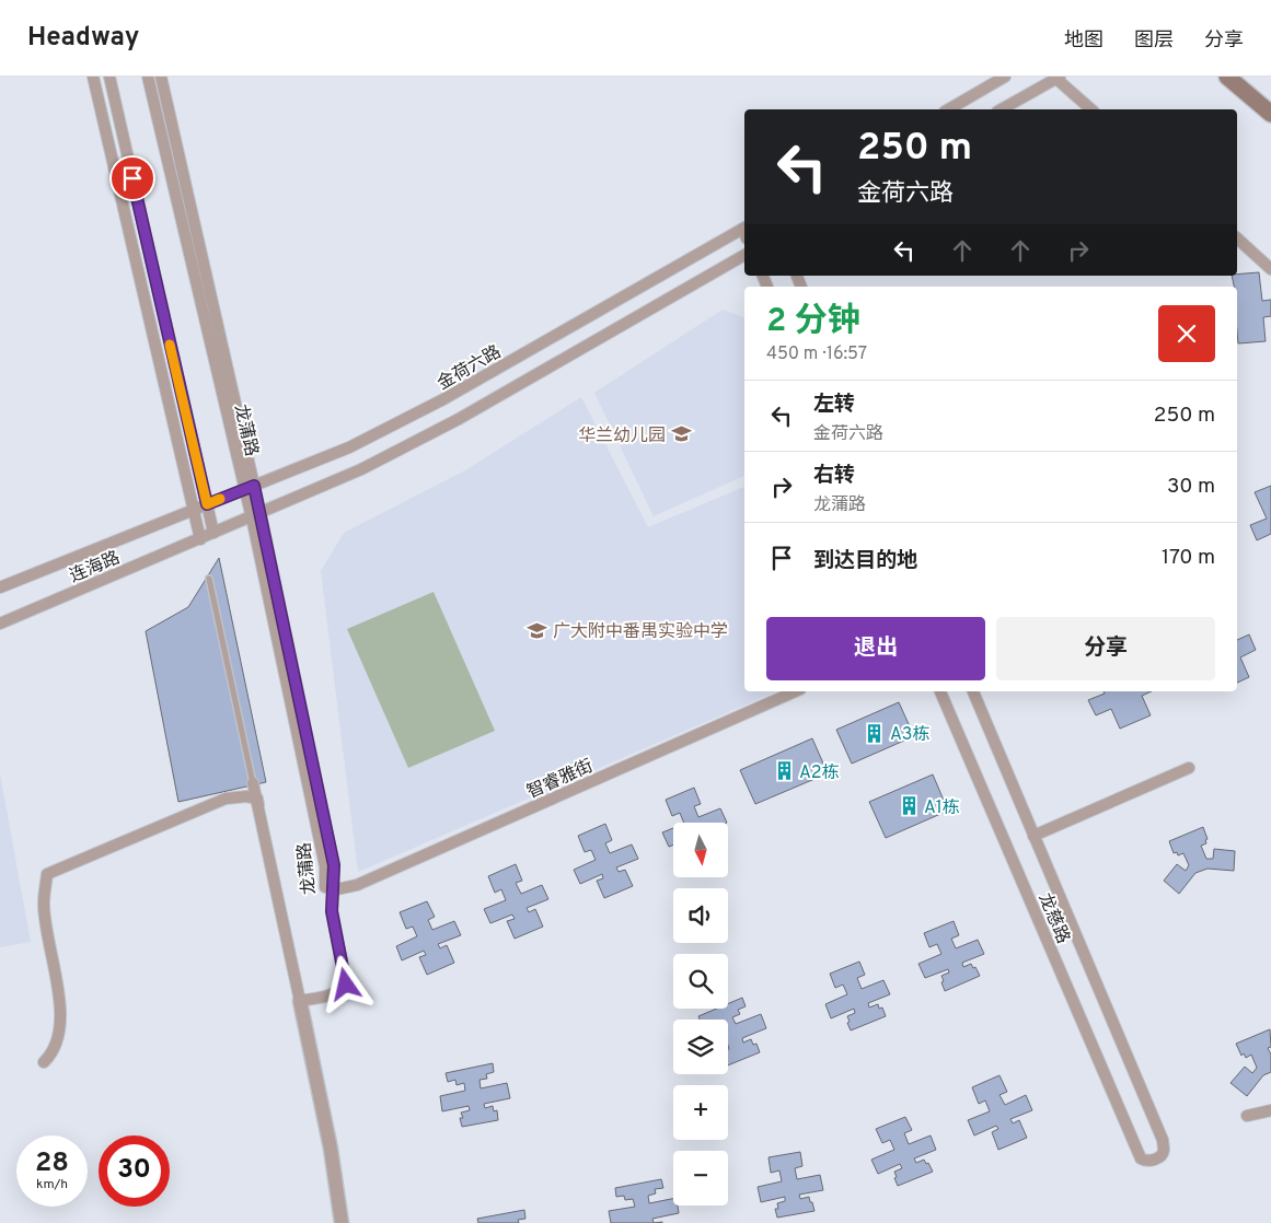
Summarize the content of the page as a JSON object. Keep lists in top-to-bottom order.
{
  "streets": {
    "street": [
      "金荷六路",
      "龙蒲路",
      "连海路",
      "智睿雅街",
      "龙慈路"
    ]
  },
  "crossings": [
    ["金荷六路", "龙蒲路"],
    ["金荷六路", "连海路"],
    ["龙蒲路", "智睿雅街"]
  ],
  "places": {
    "school or university": ["华兰幼儿园", "广大附中番禺实验中学"],
    "building": ["A3栋", "A2栋", "A1栋"]
  },
  "north": "bottom",
  "page": {
    "header": "Headway",
    "nav": ["地图", "图层", "分享"],
    "turn": ["250 m", "金荷六路"],
    "heading": ["2 分钟", "450 m · 16:57"],
    "list": [
      {
        "name": "左转",
        "note": "金荷六路",
        "value": "250 m"
      },
      {
        "name": "右转",
        "note": "龙蒲路",
        "value": "30 m"
      },
      {
        "name": "到达目的地",
        "value": "170 m"
      }
    ],
    "buttons": ["退出", "分享"],
    "map_buttons": ["+", "−"],
    "speed": "28 km/h",
    "limit": "30"
  }
}
